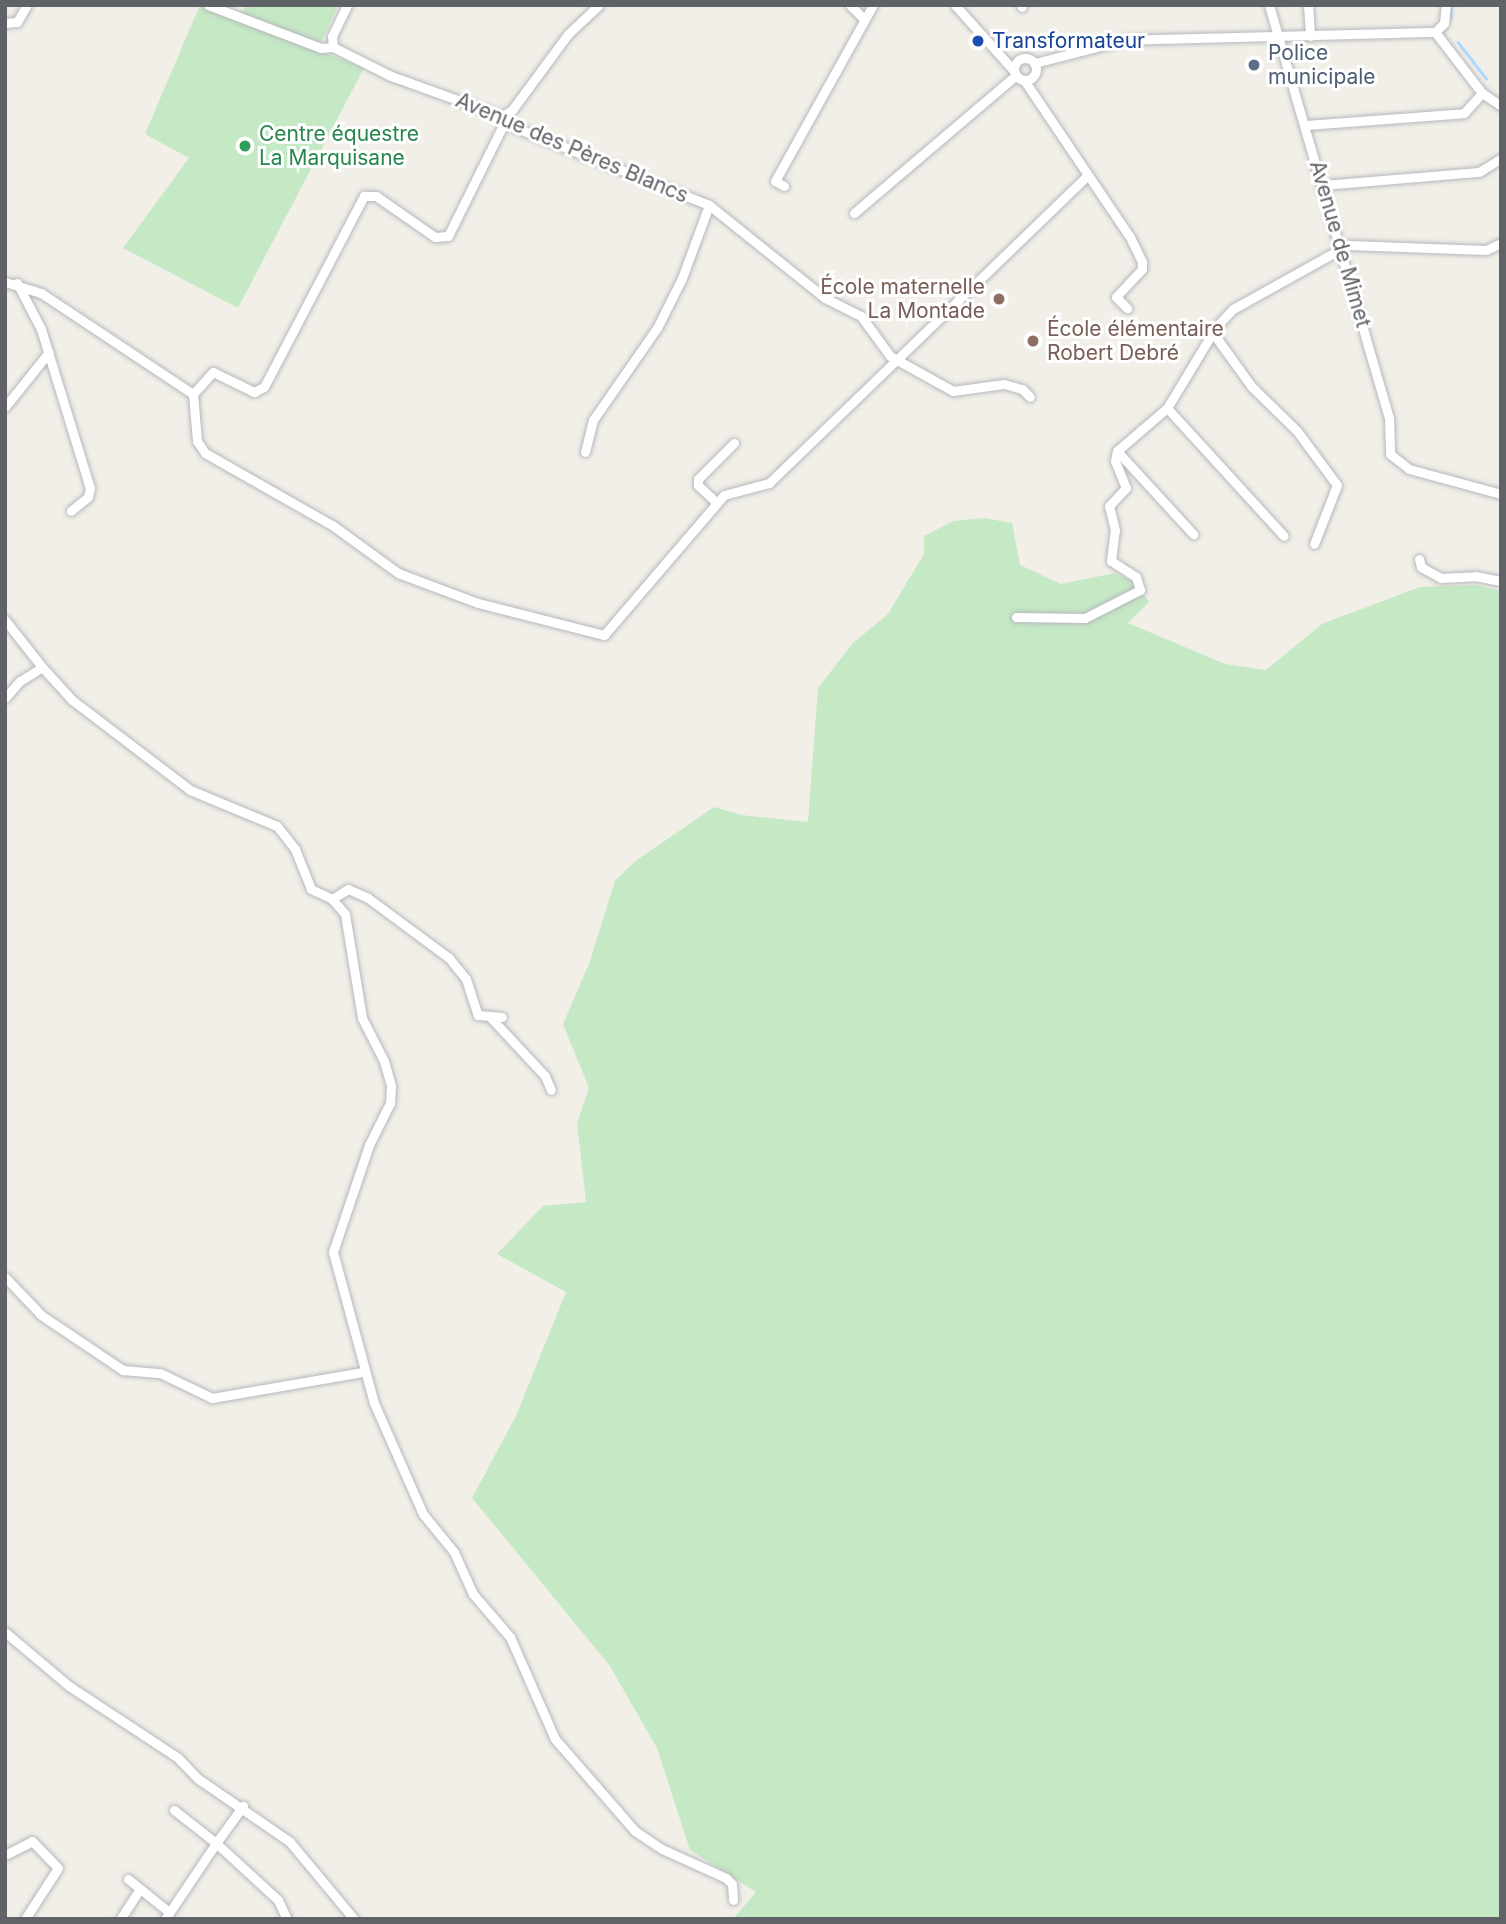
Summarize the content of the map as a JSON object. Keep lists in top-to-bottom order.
{
  "streets": {
    "street": ["Avenue des Pères Blancs", "Avenue de Mimet"]
  },
  "places": [
    "Transformateur",
    "Police municipale",
    "Centre équestre La Marquisane",
    "École maternelle La Montade",
    "École élémentaire Robert Debré"
  ]
}
